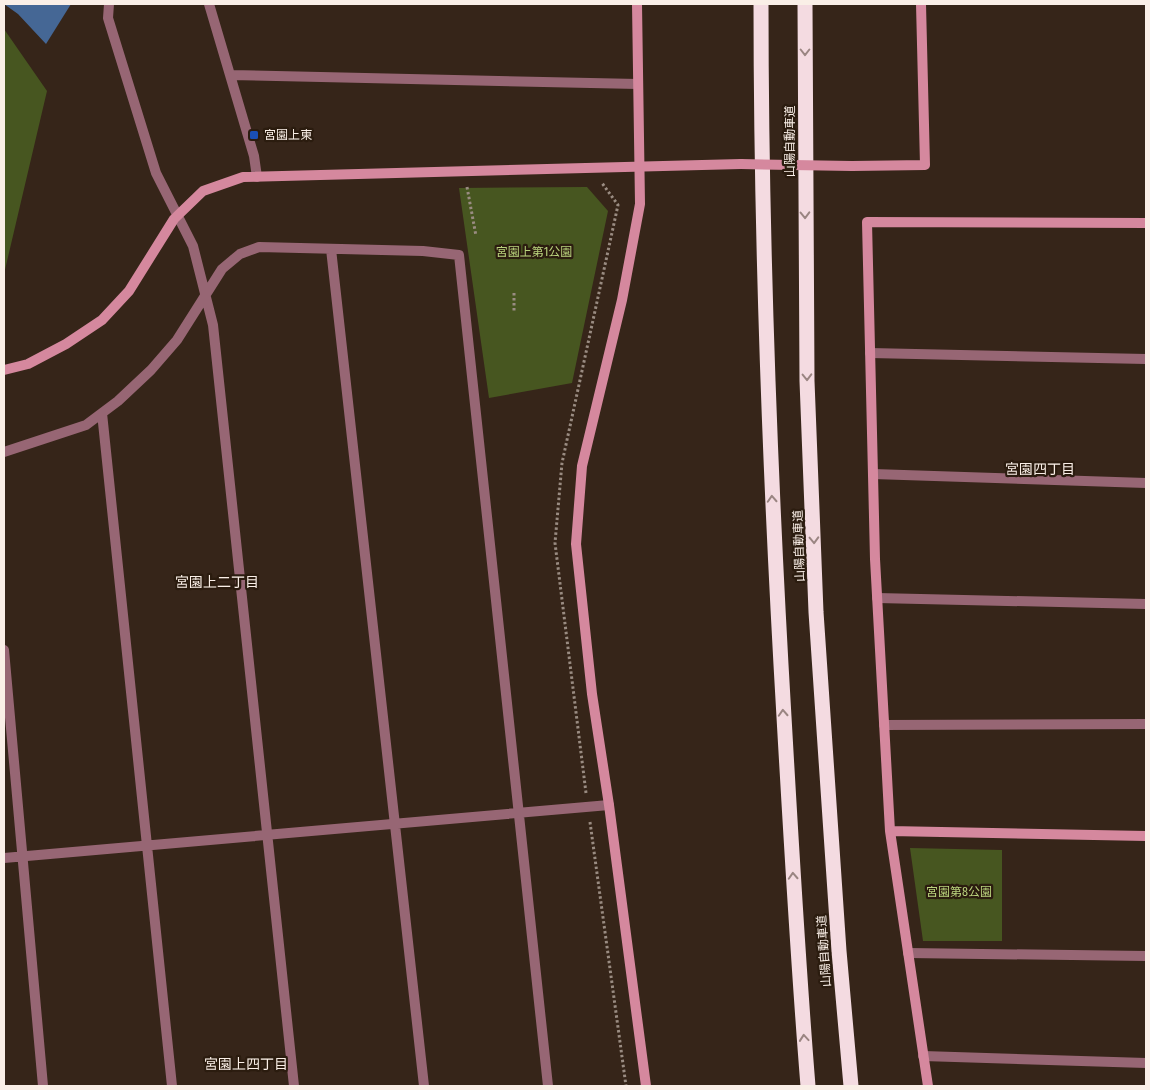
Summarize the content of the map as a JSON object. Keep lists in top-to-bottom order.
{
  "streets": {
    "highway": ["山陽自動車道"]
  },
  "districts": ["宮園四丁目", "宮園上二丁目", "宮園上四丁目"],
  "parks": ["宮園上第1公園", "宮園第8公園"],
  "places": {
    "transit": ["宮園上東"]
  }
}
